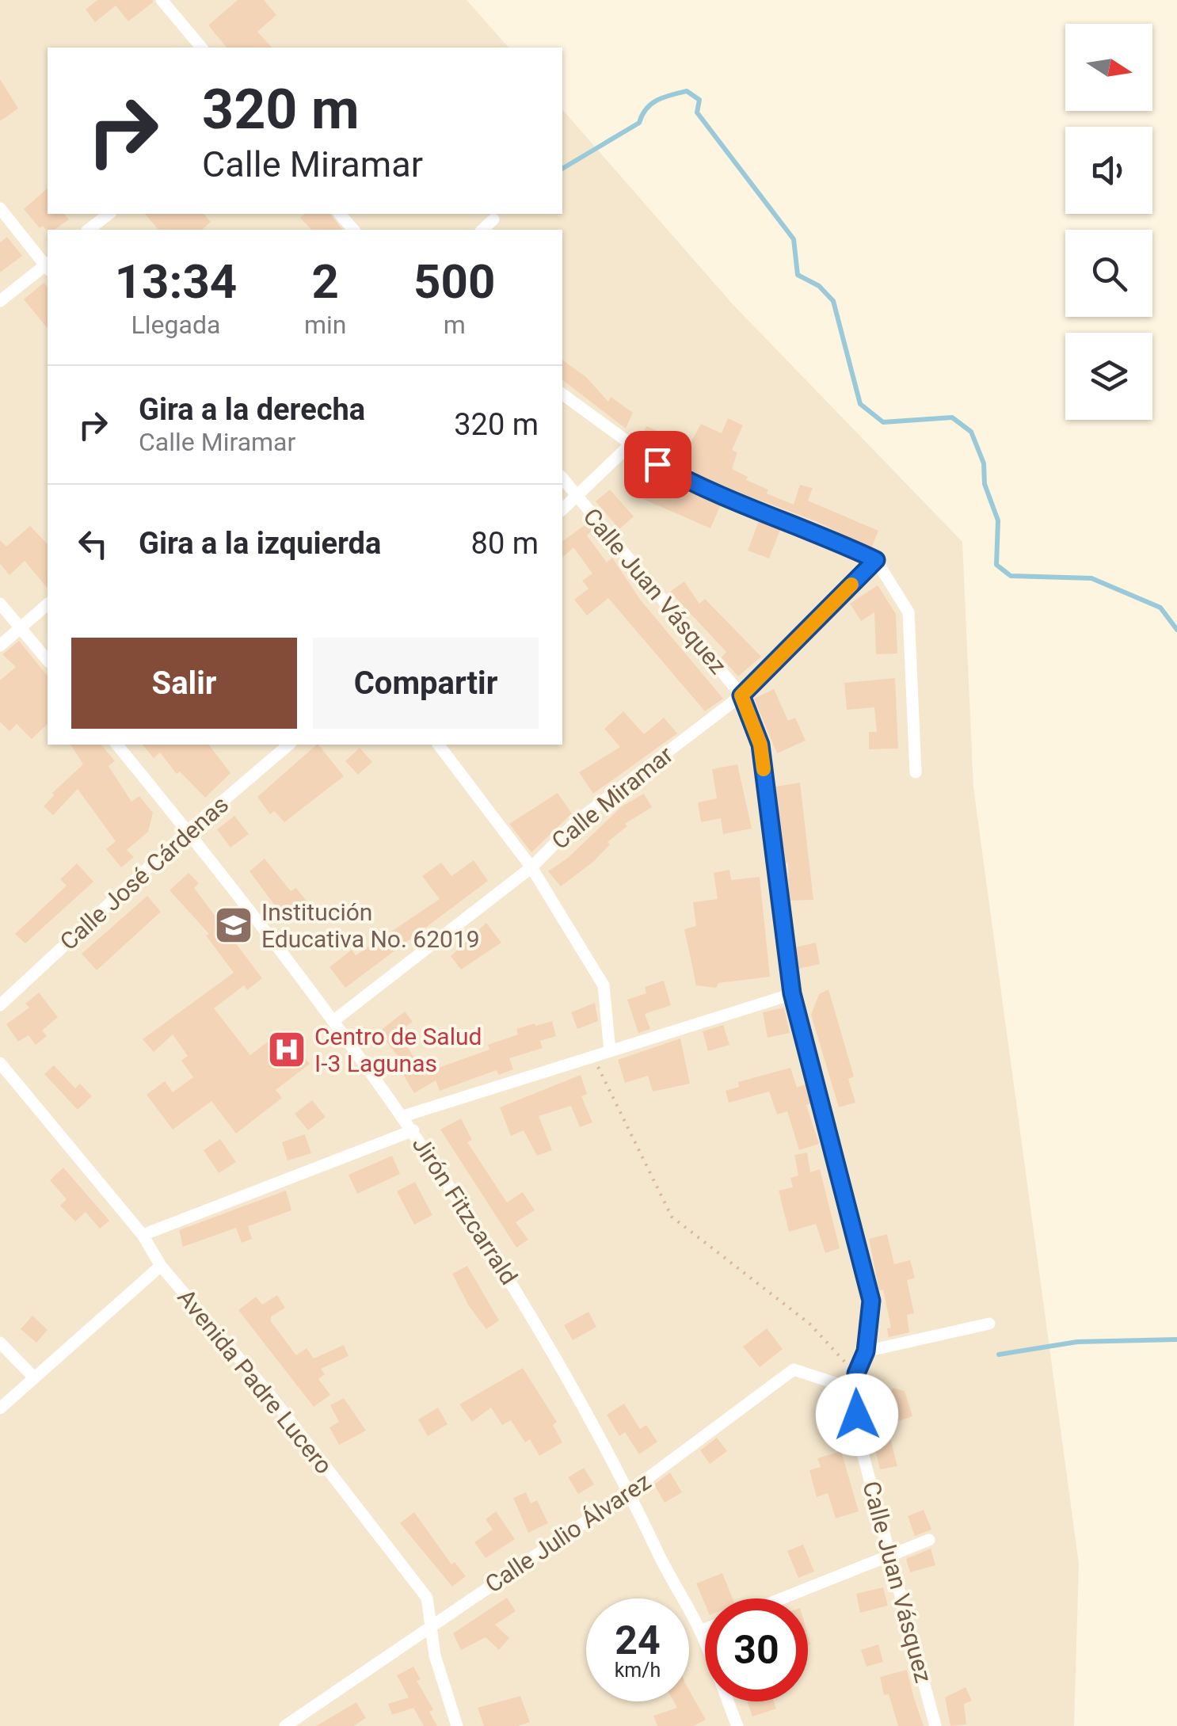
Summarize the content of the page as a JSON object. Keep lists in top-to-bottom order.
{
  "streets": {
    "street": [
      "Calle Juan Vásquez",
      "Calle Miramar",
      "Calle José Cárdenas",
      "Jirón Fitzcarrald",
      "Avenida Padre Lucero",
      "Calle Julio Álvarez"
    ]
  },
  "crossings": [
    ["Calle Juan Vásquez", "Calle Miramar"],
    ["Calle Juan Vásquez", "Calle Julio Álvarez"],
    ["Calle Miramar", "Jirón Fitzcarrald"],
    ["Calle José Cárdenas", "Jirón Fitzcarrald"],
    ["Jirón Fitzcarrald", "Calle Julio Álvarez"],
    ["Avenida Padre Lucero", "Calle Julio Álvarez"]
  ],
  "places": {
    "school or university": ["Institución Educativa No. 62019"],
    "hospital": ["Centro de Salud I-3 Lagunas"]
  },
  "north": "right",
  "page": {
    "turn": ["320 m", "Calle Miramar"],
    "eta": [
      "13:34",
      "Llegada",
      "2",
      "min",
      "500",
      "m"
    ],
    "list": [
      {
        "name": "Gira a la derecha",
        "note": "Calle Miramar",
        "value": "320 m"
      },
      {
        "name": "Gira a la izquierda",
        "value": "80 m"
      }
    ],
    "buttons": ["Salir", "Compartir"],
    "speed": "24 km/h",
    "limit": "30"
  }
}
